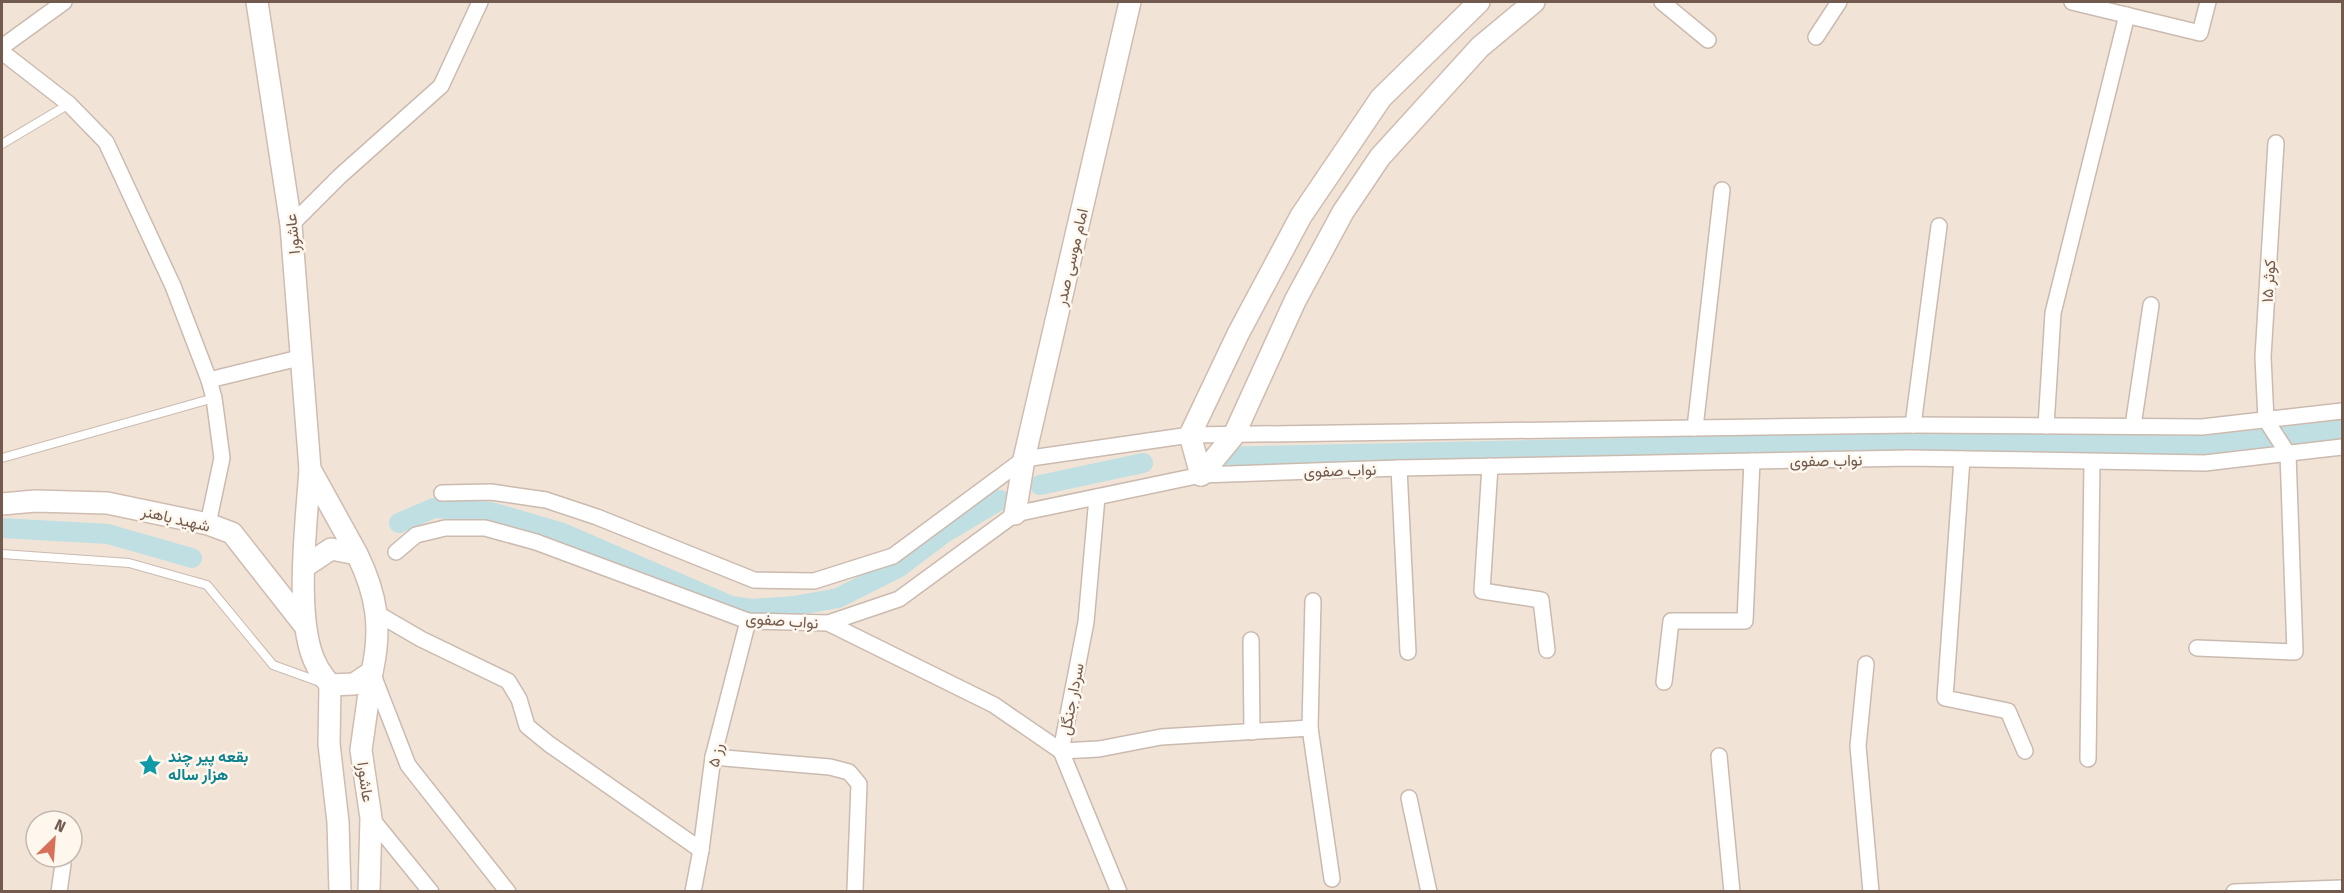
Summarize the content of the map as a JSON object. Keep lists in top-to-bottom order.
{
  "streets": {
    "street": [
      "عاشورا",
      "امام موسی صدر",
      "کوثر ۱۵",
      "نواب صفوی",
      "شهید باهنر",
      "سردار جنگل",
      "رز ۵"
    ]
  },
  "crossings": [
    ["عاشورا", "شهید باهنر"],
    ["امام موسی صدر", "نواب صفوی"],
    ["کوثر ۱۵", "نواب صفوی"],
    ["نواب صفوی", "سردار جنگل"],
    ["نواب صفوی", "رز ۵"]
  ],
  "places": {
    "place": ["بقعه پیر چند هزار ساله"]
  },
  "north": "top right"
}
